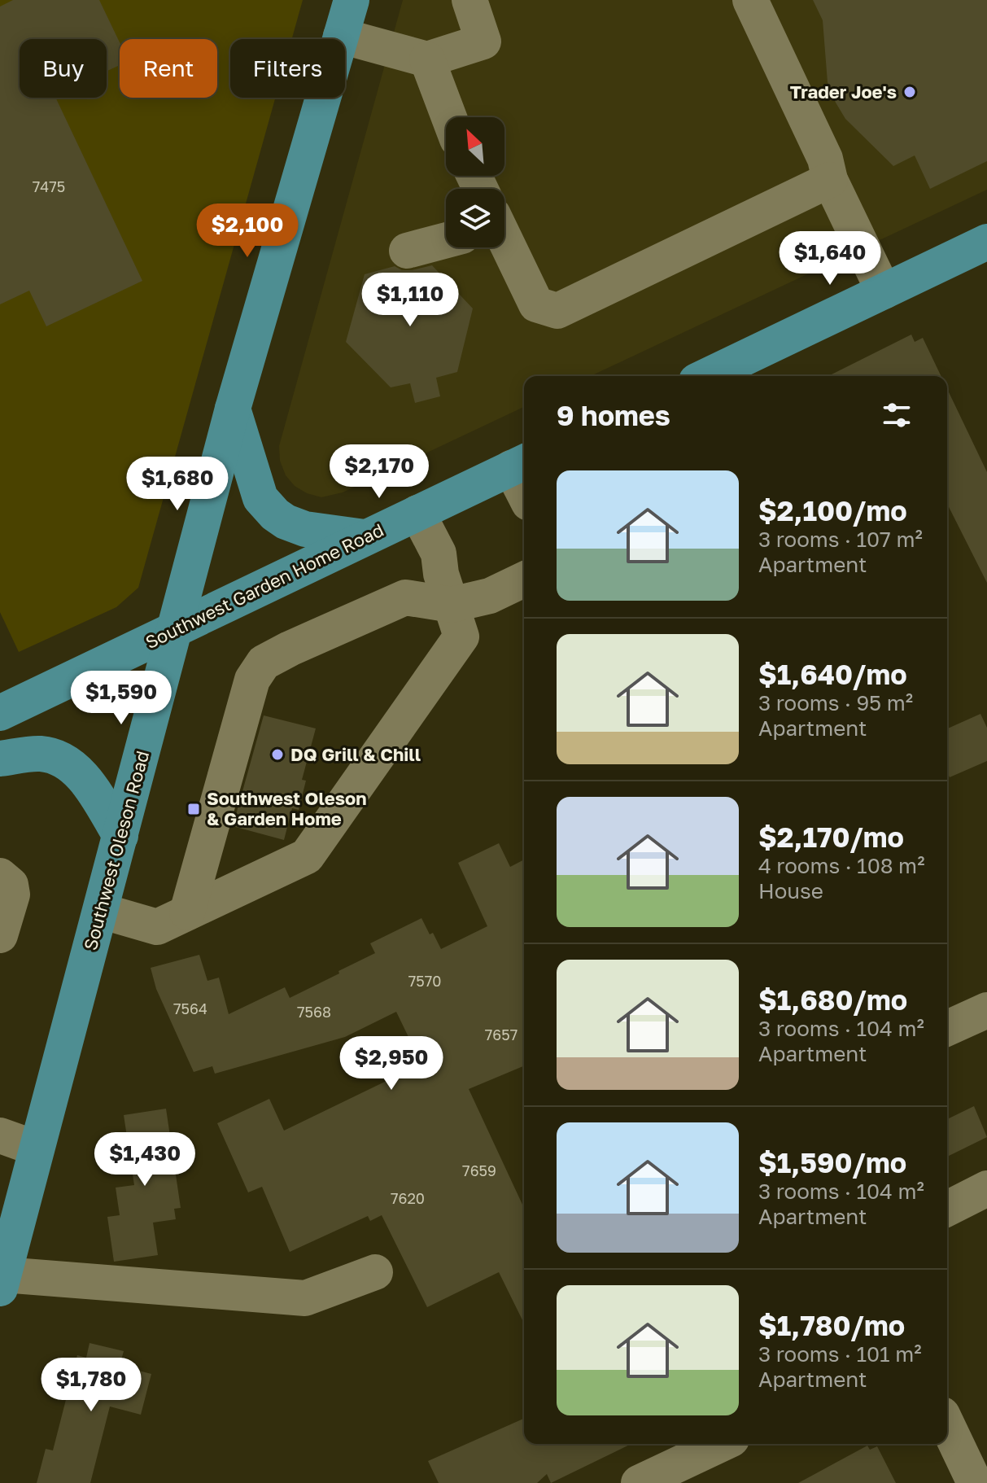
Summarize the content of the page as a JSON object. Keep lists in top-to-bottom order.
{
  "streets": {
    "main road": ["Southwest Garden Home Road", "Southwest Oleson Road"]
  },
  "crossings": [
    ["Southwest Garden Home Road", "Southwest Oleson Road"]
  ],
  "places": {
    "other": ["Trader Joe's", "DQ Grill & Chill"],
    "transit": ["Southwest Oleson & Garden Home"]
  },
  "house_numbers": [
    "7475",
    "7570",
    "7564",
    "7568",
    "7657",
    "7659",
    "7620"
  ],
  "north": "top left",
  "page": {
    "chip": ["Buy", "Rent", "Filters"],
    "price": [
      "$2,100",
      "$1,640",
      "$1,110",
      "$2,170",
      "$1,680",
      "$1,590",
      "$2,950",
      "$1,430",
      "$1,780"
    ],
    "heading": "9 homes",
    "list": [
      {
        "name": "$2,100/mo",
        "note": "3 rooms · 107 m² · Apartment"
      },
      {
        "name": "$1,640/mo",
        "note": "3 rooms · 95 m² · Apartment"
      },
      {
        "name": "$2,170/mo",
        "note": "4 rooms · 108 m² · House"
      },
      {
        "name": "$1,680/mo",
        "note": "3 rooms · 104 m² · Apartment"
      },
      {
        "name": "$1,590/mo",
        "note": "3 rooms · 104 m² · Apartment"
      },
      {
        "name": "$1,780/mo",
        "note": "3 rooms · 101 m² · Apartment"
      }
    ]
  }
}
